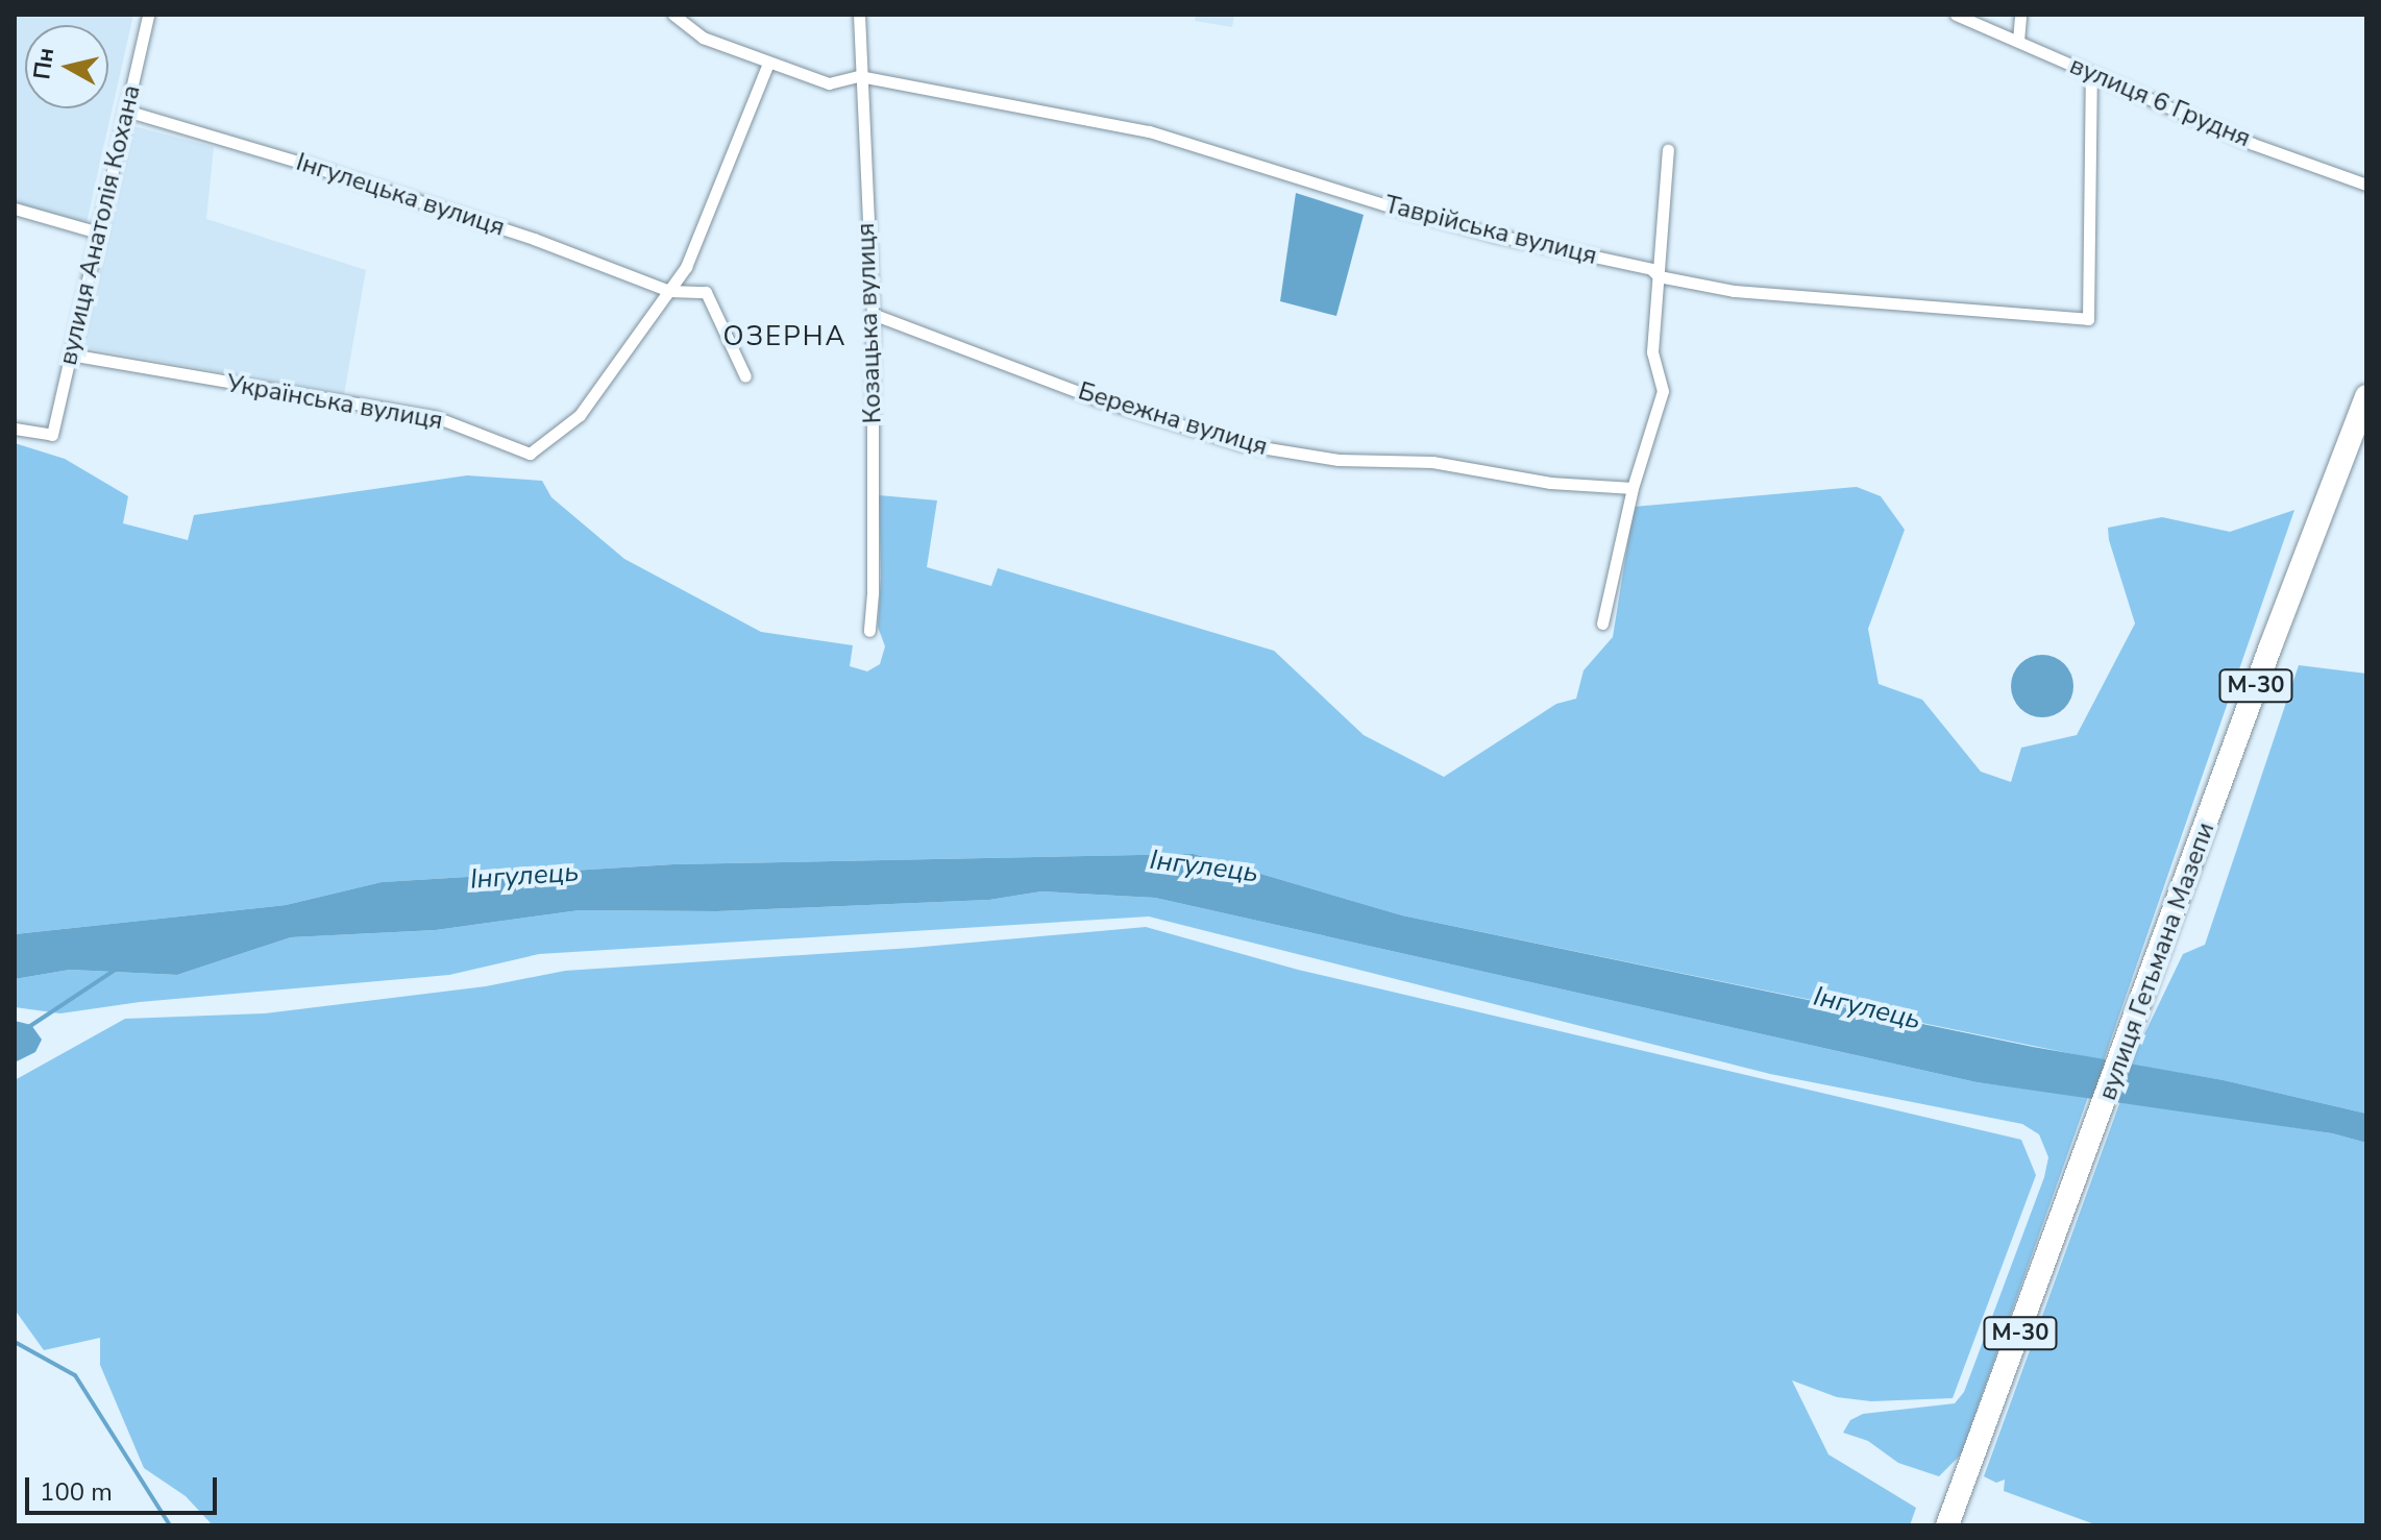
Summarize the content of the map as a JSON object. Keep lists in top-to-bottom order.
{
  "streets": {
    "highway": ["М-30", "вулиця Гетьмана Мазепи"],
    "street": [
      "вулиця 6 Грудня",
      "Інгулецька вулиця",
      "вулиця Анатолія Кохана",
      "Таврійська вулиця",
      "Козацька вулиця",
      "Українська вулиця",
      "Бережна вулиця"
    ]
  },
  "crossings": [
    ["вулиця 6 Грудня", "Таврійська вулиця"],
    ["Інгулецька вулиця", "вулиця Анатолія Кохана"],
    ["Інгулецька вулиця", "Українська вулиця"],
    ["вулиця Анатолія Кохана", "Українська вулиця"],
    ["Таврійська вулиця", "Козацька вулиця"],
    ["Таврійська вулиця", "Українська вулиця"],
    ["Козацька вулиця", "Бережна вулиця"]
  ],
  "districts": ["ОЗЕРНА"],
  "water": ["Інгулець"],
  "scale_bar": "100 m",
  "north": "left"
}
